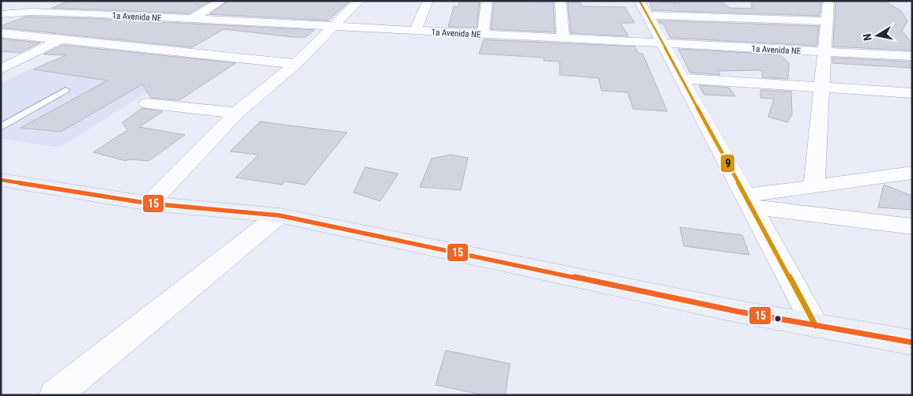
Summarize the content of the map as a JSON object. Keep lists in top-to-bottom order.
{
  "streets": {
    "street": ["1a Avenida NE"]
  },
  "lines": ["transit line 9", "transit line 15"],
  "north": "left"
}
